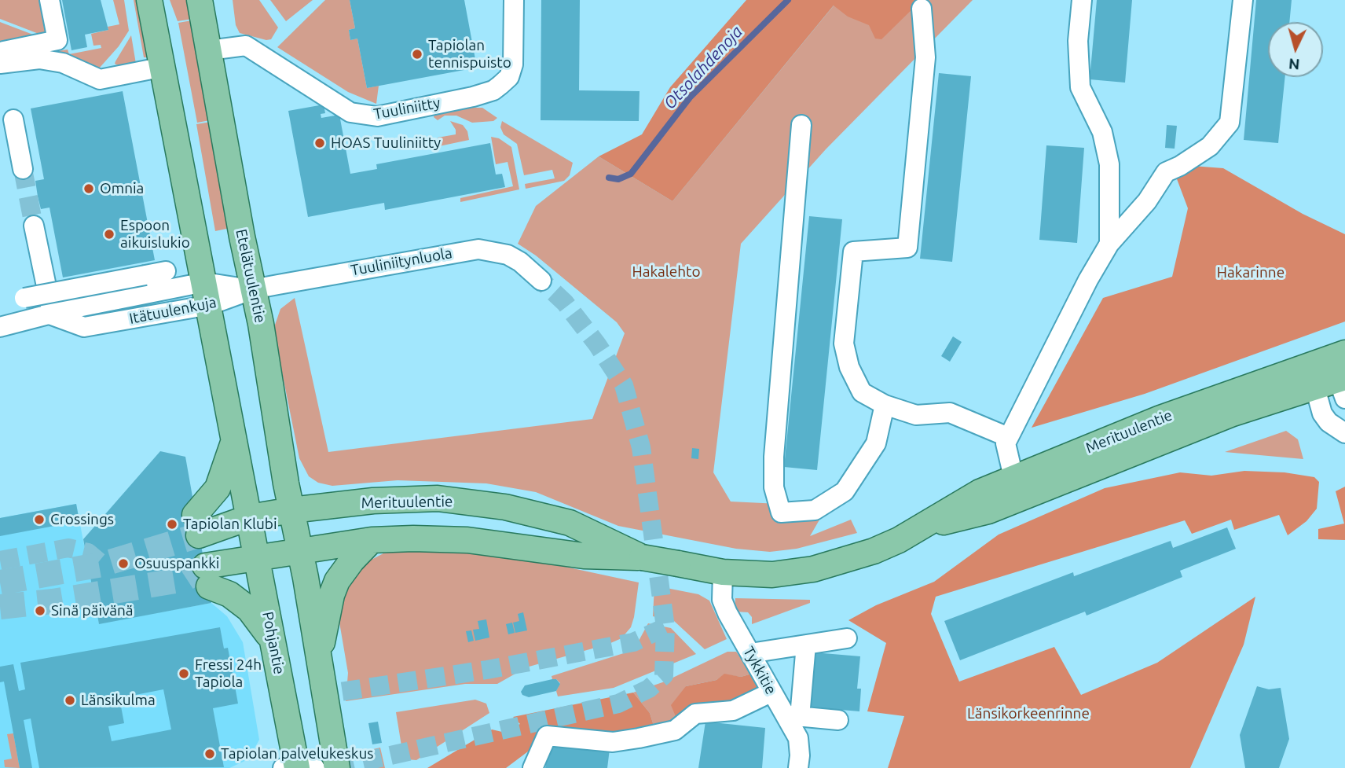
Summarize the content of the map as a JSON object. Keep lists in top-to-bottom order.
{
  "streets": {
    "main road": ["Etelätuulentie", "Merituulentie", "Pohjantie"],
    "street": [
      "Tuuliniitty",
      "Tuuliniitynluola",
      "Itätuulenkuja",
      "Tykkitie"
    ]
  },
  "crossings": [
    ["Tuuliniitty", "Etelätuulentie"],
    ["Tuuliniitynluola", "Etelätuulentie"],
    ["Tuuliniitynluola", "Itätuulenkuja"],
    ["Etelätuulentie", "Itätuulenkuja"],
    ["Etelätuulentie", "Merituulentie"],
    ["Merituulentie", "Pohjantie"],
    ["Merituulentie", "Tykkitie"]
  ],
  "water": ["Otsolahdenoja"],
  "parks": ["Hakalehto", "Hakarinne", "Länsikorkeenrinne"],
  "places": [
    "Tapiolan tennispuisto",
    "HOAS Tuuliniitty",
    "Omnia",
    "Espoon aikuislukio",
    "Crossings",
    "Tapiolan Klubi",
    "Osuuspankki",
    "Sinä päivänä",
    "Fressi 24h Tapiola",
    "Länsikulma",
    "Tapiolan palvelukeskus"
  ],
  "north": "bottom"
}
